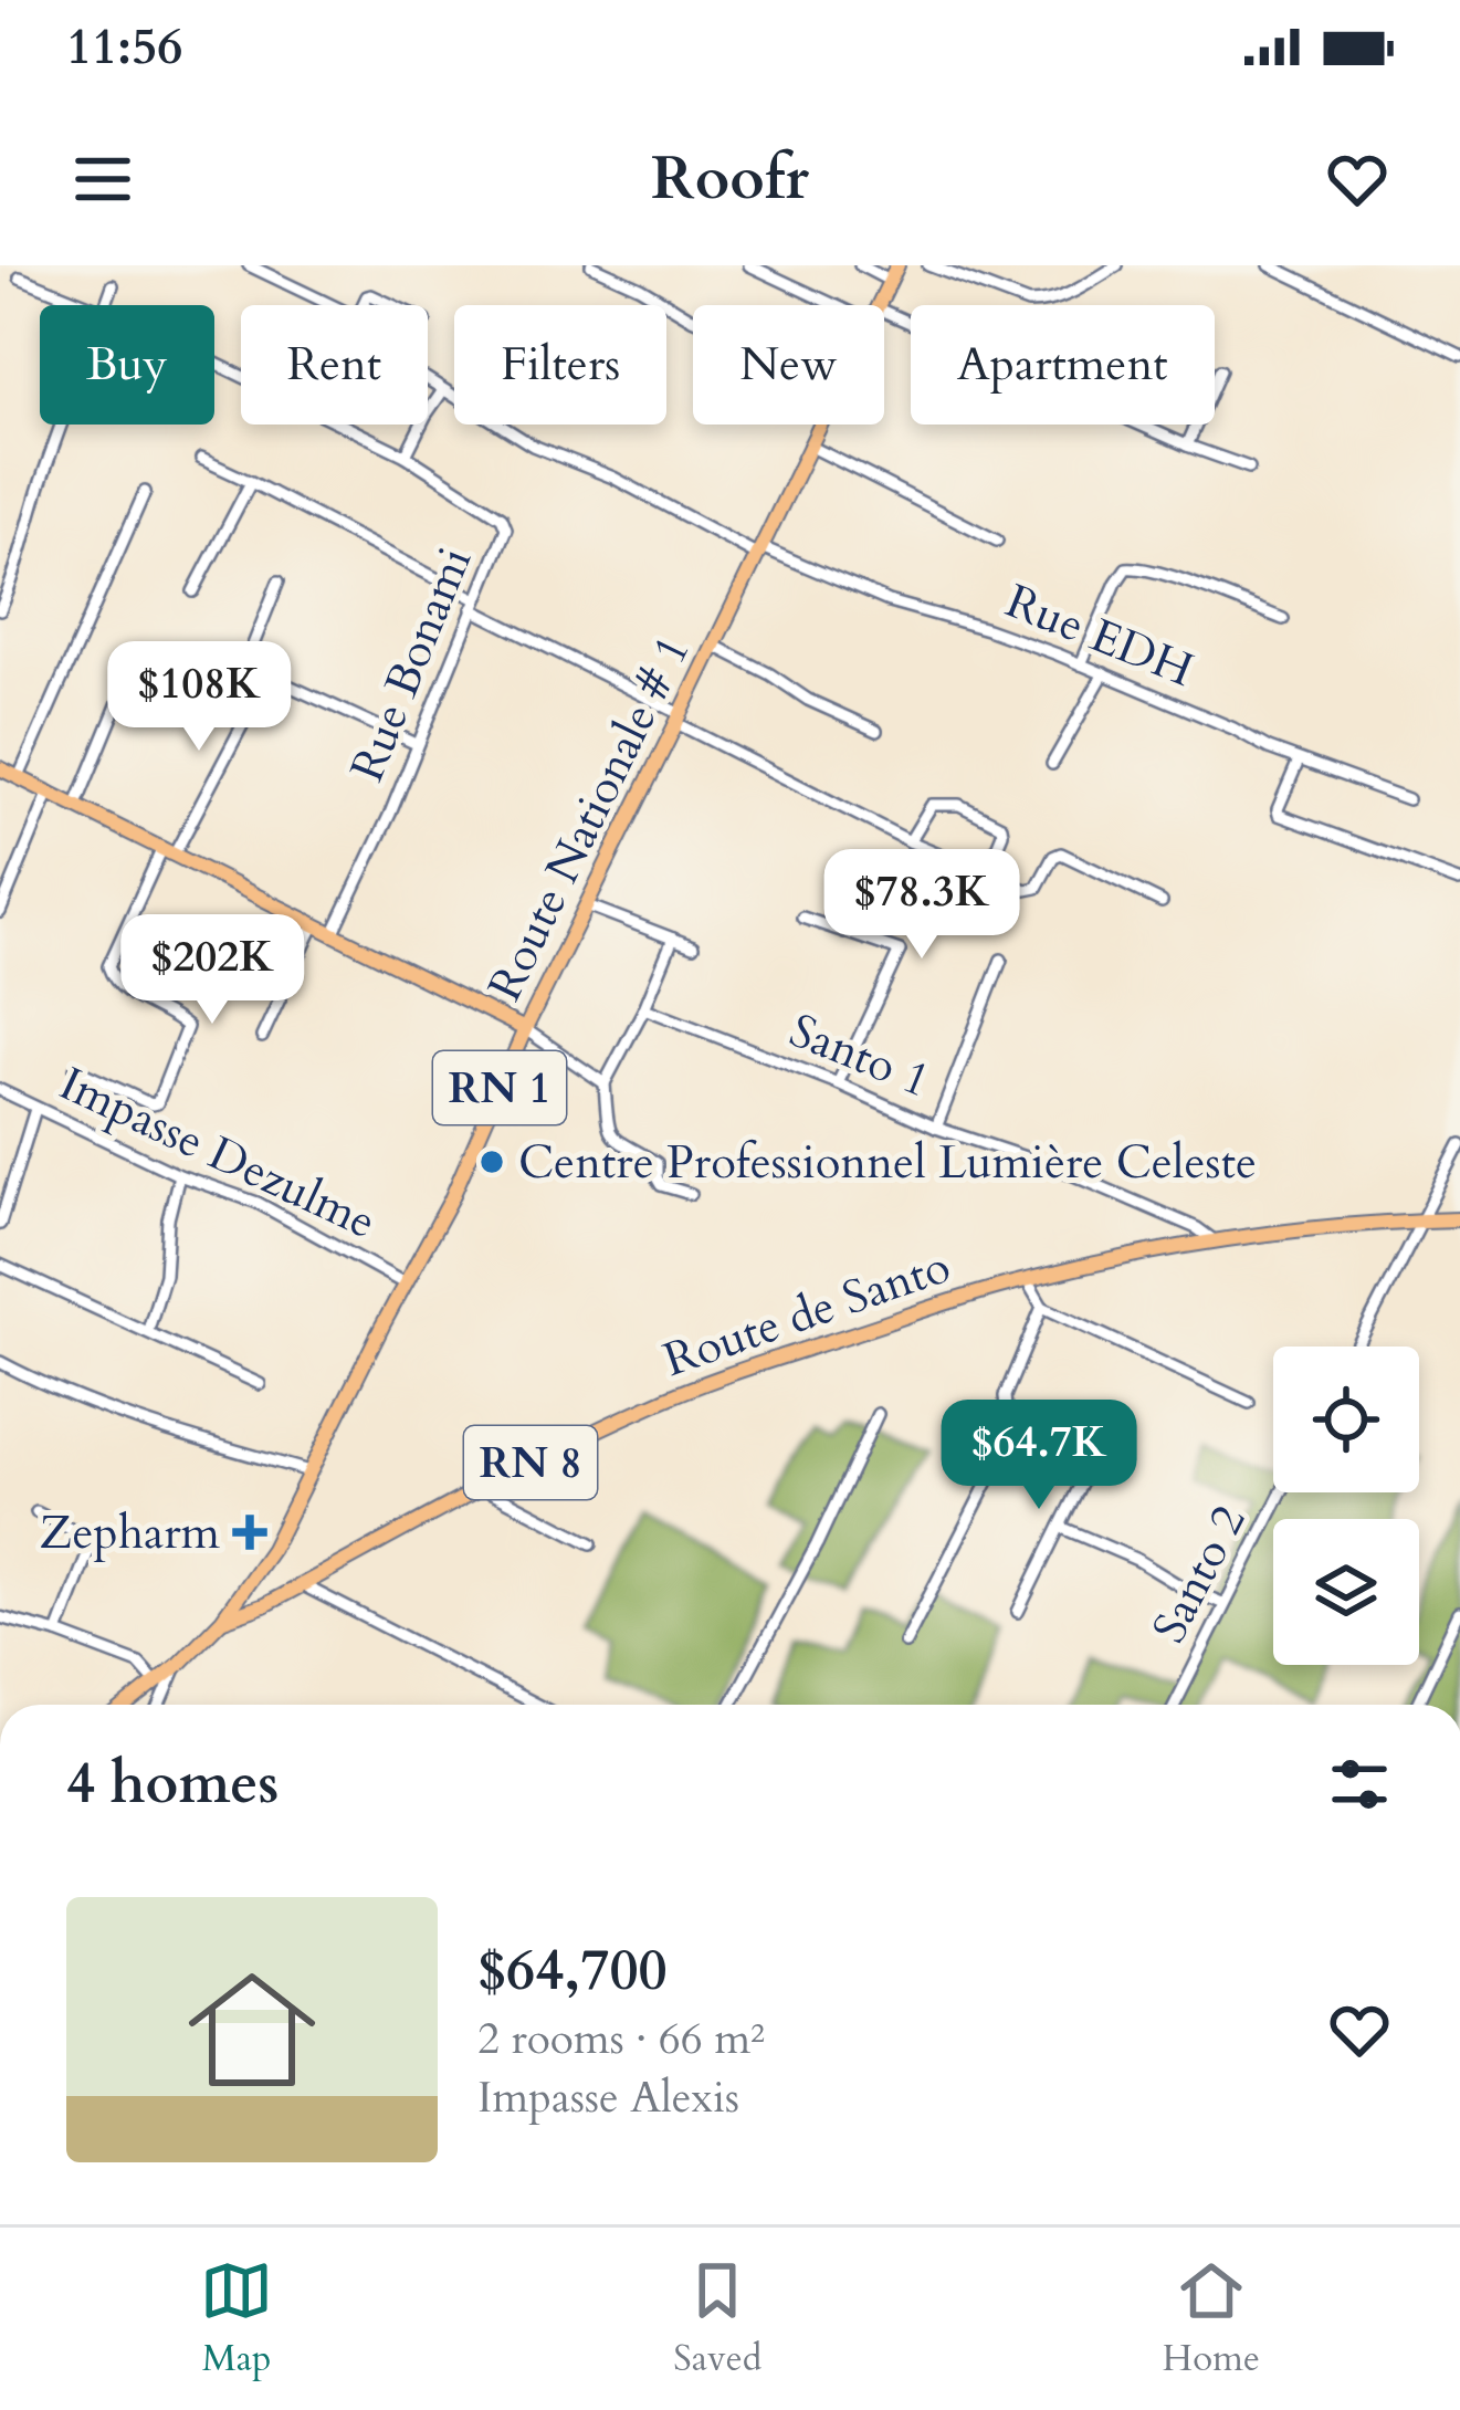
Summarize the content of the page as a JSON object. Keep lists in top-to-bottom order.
{
  "streets": {
    "main road": [
      "Route Nationale # 1",
      "RN 1",
      "Route de Santo",
      "RN 8"
    ],
    "street": [
      "Rue EDH",
      "Rue Bonami",
      "Santo 1",
      "Impasse Dezulme",
      "Santo 2"
    ]
  },
  "crossings": [
    ["Rue EDH", "Route Nationale # 1"],
    ["Route Nationale # 1", "Impasse Dezulme"],
    ["Route Nationale # 1", "Route de Santo"],
    ["Santo 1", "Route de Santo"]
  ],
  "places": {
    "other": ["Centre Professionnel Lumière Celeste"],
    "health": ["Zepharm"]
  },
  "page": {
    "status": "11:56",
    "header": "Roofr",
    "chip": [
      "Buy",
      "Rent",
      "Filters",
      "New",
      "Apartment"
    ],
    "price": [
      "$108K",
      "$78.3K",
      "$202K",
      "$64.7K"
    ],
    "heading": "4 homes",
    "list": [
      {
        "name": "$64,700",
        "note": "2 rooms · 66 m² · Impasse Alexis"
      }
    ],
    "tabs": ["Map", "Saved", "Home"]
  }
}
